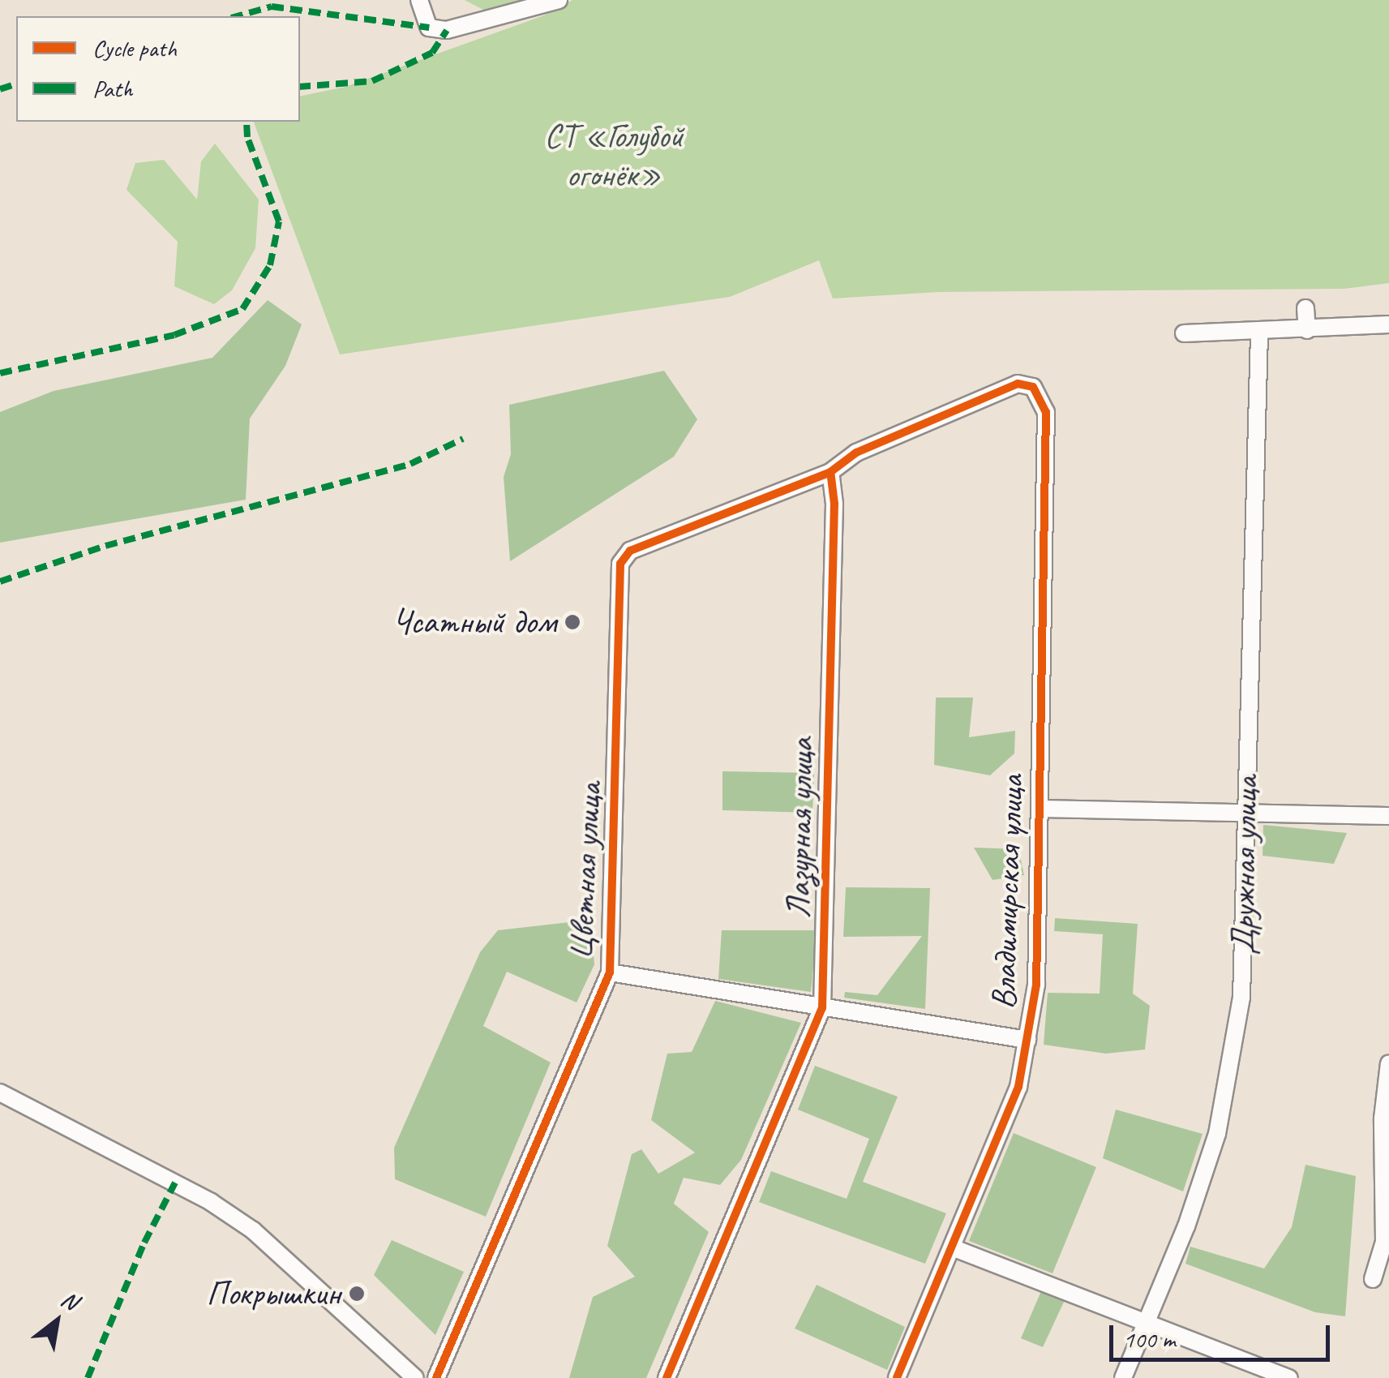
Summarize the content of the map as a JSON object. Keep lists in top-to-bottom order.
{
  "streets": {
    "street": [
      "Лазурная улица",
      "Дружная улица",
      "Цветная улица",
      "Владимирская улица"
    ]
  },
  "crossings": [
    ["Лазурная улица", "Цветная улица"],
    ["Лазурная улица", "Владимирская улица"],
    ["Цветная улица", "Владимирская улица"]
  ],
  "parks": ["СТ «Голубой огонёк»"],
  "places": ["Чсатный дом", "Покрышкин"],
  "legend": ["Cycle path", "Path"],
  "scale_bar": "100 m",
  "north": "top right"
}
